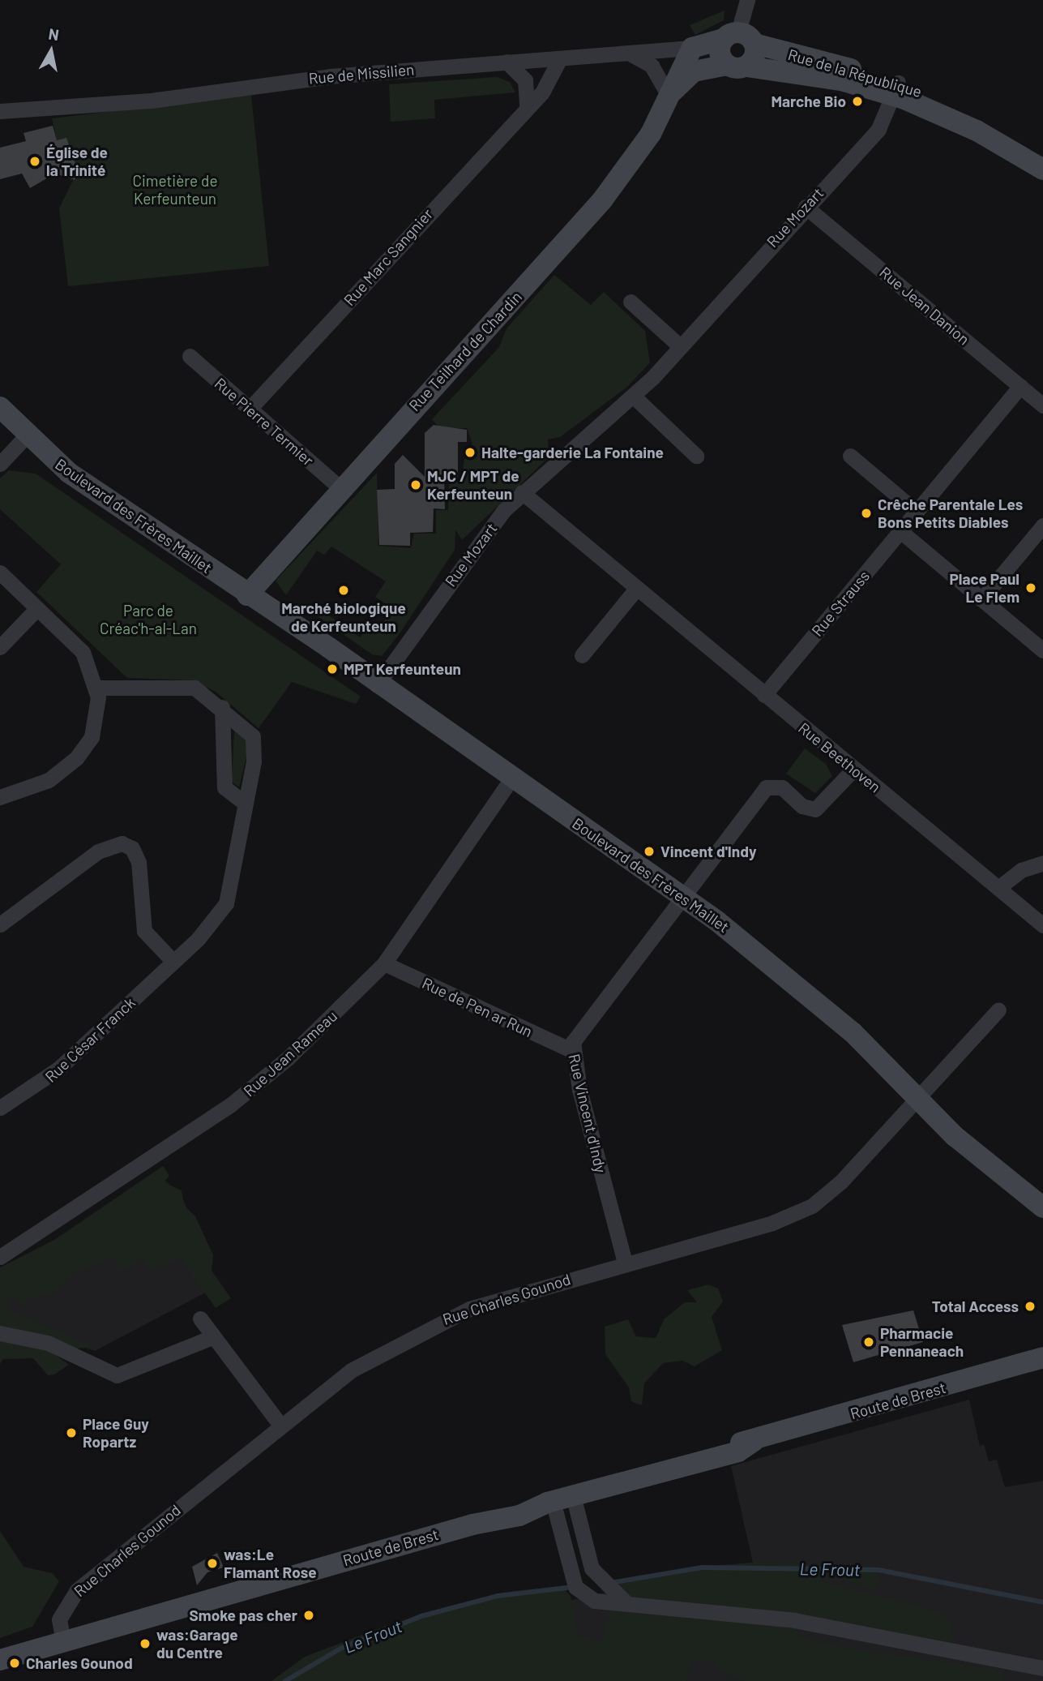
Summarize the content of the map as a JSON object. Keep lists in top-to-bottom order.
{
  "streets": {
    "street": [
      "Rue de la République",
      "Rue de Missilien",
      "Rue Mozart",
      "Rue Marc Sangnier",
      "Rue Jean Danion",
      "Rue Teilhard de Chardin",
      "Rue Pierre Termier",
      "Boulevard des Frères Maillet",
      "Rue Strauss",
      "Rue Beethoven",
      "Rue de Pen ar Run",
      "Rue César Franck",
      "Rue Jean Rameau",
      "Rue Vincent d'Indy",
      "Rue Charles Gounod",
      "Route de Brest"
    ]
  },
  "crossings": [
    ["Rue de la République", "Rue de Missilien"],
    ["Rue de la République", "Rue Mozart"],
    ["Rue de la République", "Rue Teilhard de Chardin"],
    ["Rue de Missilien", "Rue Marc Sangnier"],
    ["Rue de Missilien", "Rue Teilhard de Chardin"],
    ["Rue Mozart", "Rue Jean Danion"],
    ["Rue Mozart", "Boulevard des Frères Maillet"],
    ["Rue Mozart", "Rue Beethoven"],
    ["Rue Marc Sangnier", "Rue Pierre Termier"],
    ["Rue Jean Danion", "Rue Strauss"],
    ["Rue Teilhard de Chardin", "Rue Pierre Termier"],
    ["Rue Teilhard de Chardin", "Boulevard des Frères Maillet"],
    ["Boulevard des Frères Maillet", "Rue Jean Rameau"],
    ["Boulevard des Frères Maillet", "Rue Vincent d'Indy"],
    ["Boulevard des Frères Maillet", "Rue Charles Gounod"],
    ["Rue Strauss", "Rue Beethoven"],
    ["Rue Beethoven", "Rue Vincent d'Indy"],
    ["Rue de Pen ar Run", "Rue Jean Rameau"],
    ["Rue de Pen ar Run", "Rue Vincent d'Indy"],
    ["Rue Vincent d'Indy", "Rue Charles Gounod"],
    ["Rue Charles Gounod", "Route de Brest"]
  ],
  "water": ["Le Frout"],
  "parks": ["Cimetière de Kerfeunteun", "Parc de Créac'h-al-Lan"],
  "places": [
    "Marche Bio",
    "Église de la Trinité",
    "Halte-garderie La Fontaine",
    "MJC / MPT de Kerfeunteun",
    "Crêche Parentale Les Bons Petits Diables",
    "Place Paul Le Flem",
    "Marché biologique de Kerfeunteun",
    "MPT Kerfeunteun",
    "Vincent d'Indy",
    "Total Access",
    "Pharmacie Pennaneach",
    "Place Guy Ropartz",
    "was:Le Flamant Rose",
    "Smoke pas cher",
    "was:Garage du Centre",
    "Charles Gounod"
  ],
  "north": "top"
}
